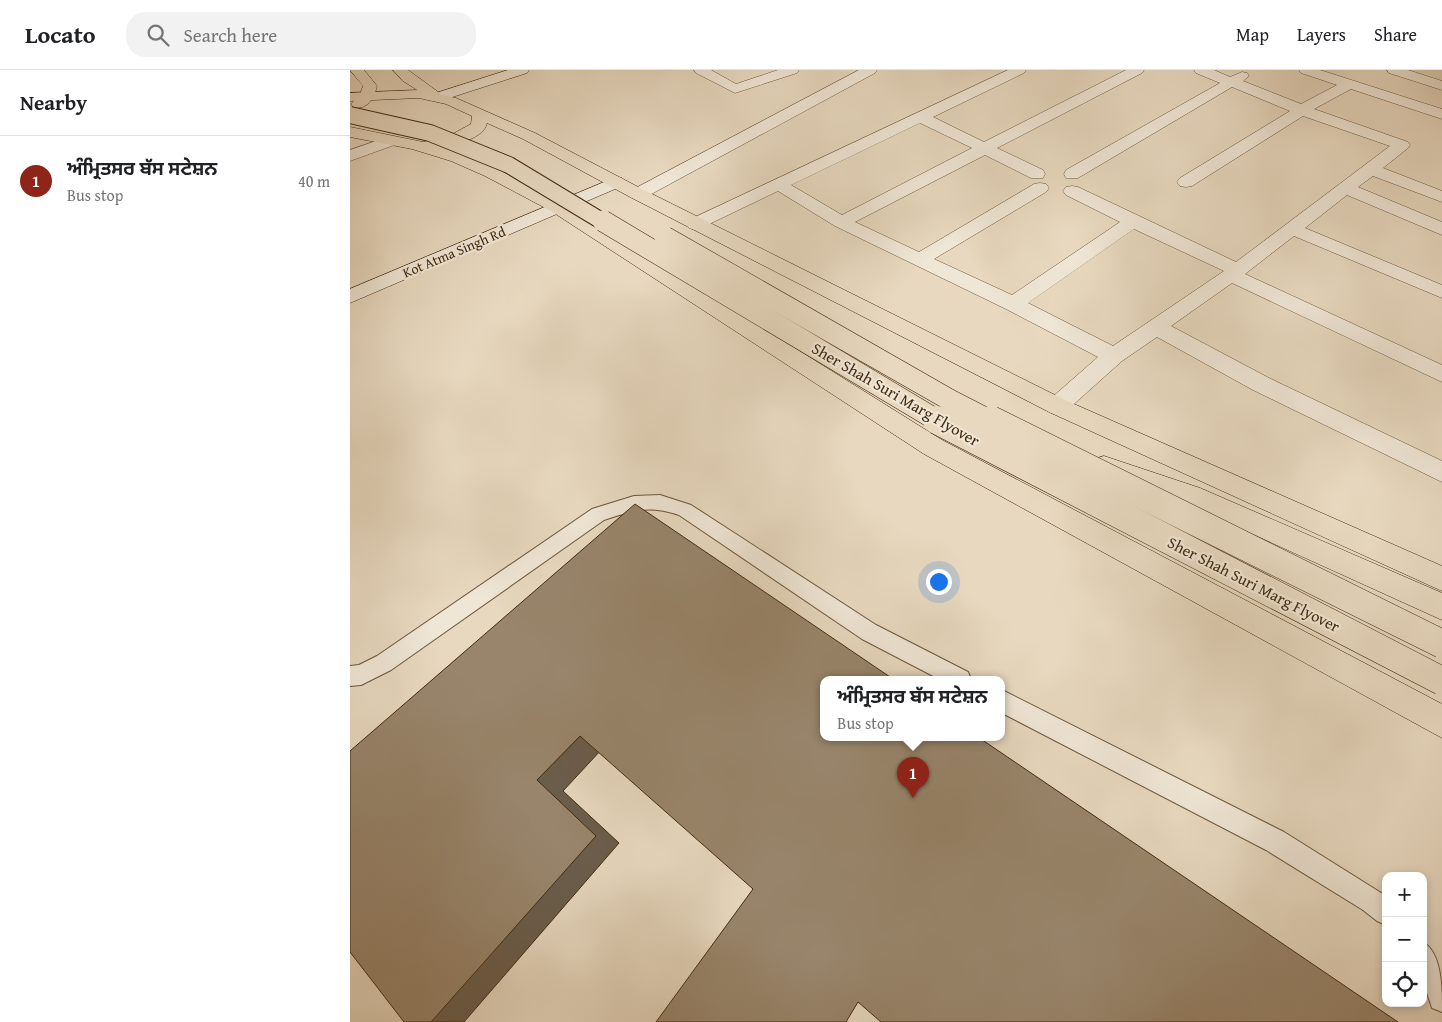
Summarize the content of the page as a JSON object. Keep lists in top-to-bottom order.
{
  "streets": {
    "main road": ["Sher Shah Suri Marg Flyover"],
    "street": ["Kot Atma Singh Rd"]
  },
  "page": {
    "header": "Locato",
    "search": "Search here",
    "nav": ["Map", "Layers", "Share"],
    "heading": "Nearby",
    "list": [
      {
        "mark": "1",
        "name": "ਅੰਮ੍ਰਿਤਸਰ ਬੱਸ ਸਟੇਸ਼ਨ",
        "note": "Bus stop",
        "value": "40 m"
      }
    ],
    "popup": ["ਅੰਮ੍ਰਿਤਸਰ ਬੱਸ ਸਟੇਸ਼ਨ", "Bus stop"],
    "pins": "1",
    "map_buttons": ["+", "−"]
  }
}
